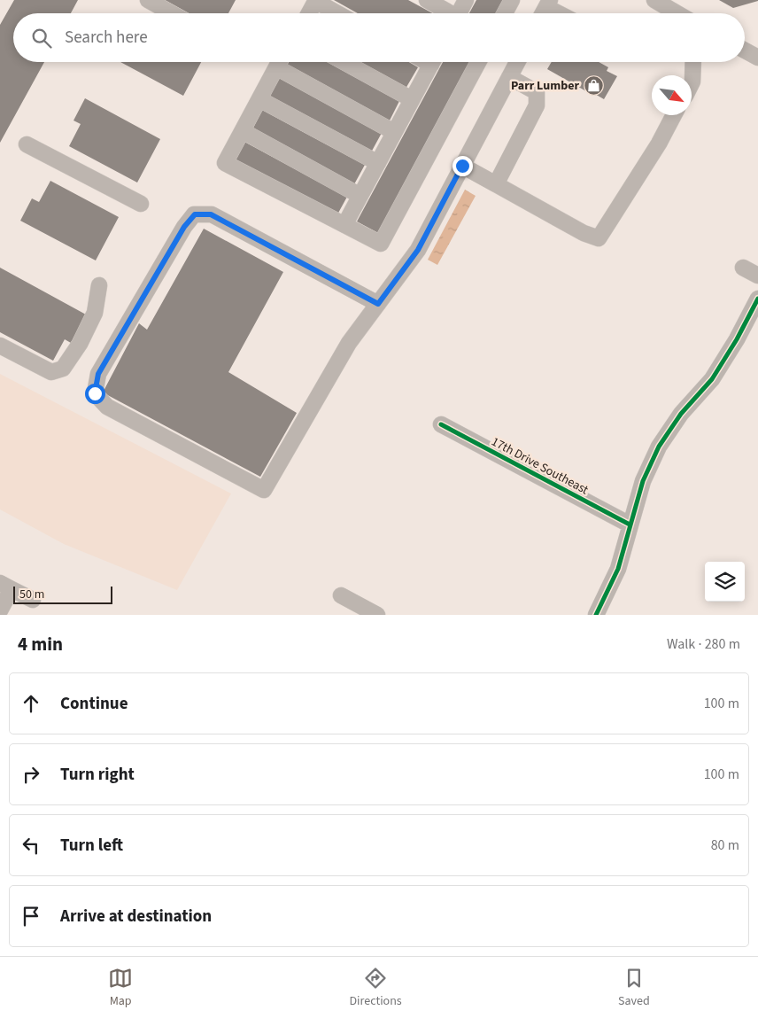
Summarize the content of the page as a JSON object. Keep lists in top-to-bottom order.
{
  "streets": {
    "street": ["17th Drive Southeast"]
  },
  "places": {
    "shop": ["Parr Lumber"]
  },
  "scale_bar": "50 m",
  "north": "bottom right",
  "page": {
    "search": "Search here",
    "scale": "50 m",
    "heading": ["4 min", "Walk · 280 m"],
    "list": [
      ["Continue", "100 m"],
      ["Turn right", "100 m"],
      ["Turn left", "80 m"],
      "Arrive at destination"
    ],
    "nav": ["Map", "Directions", "Saved"]
  }
}
